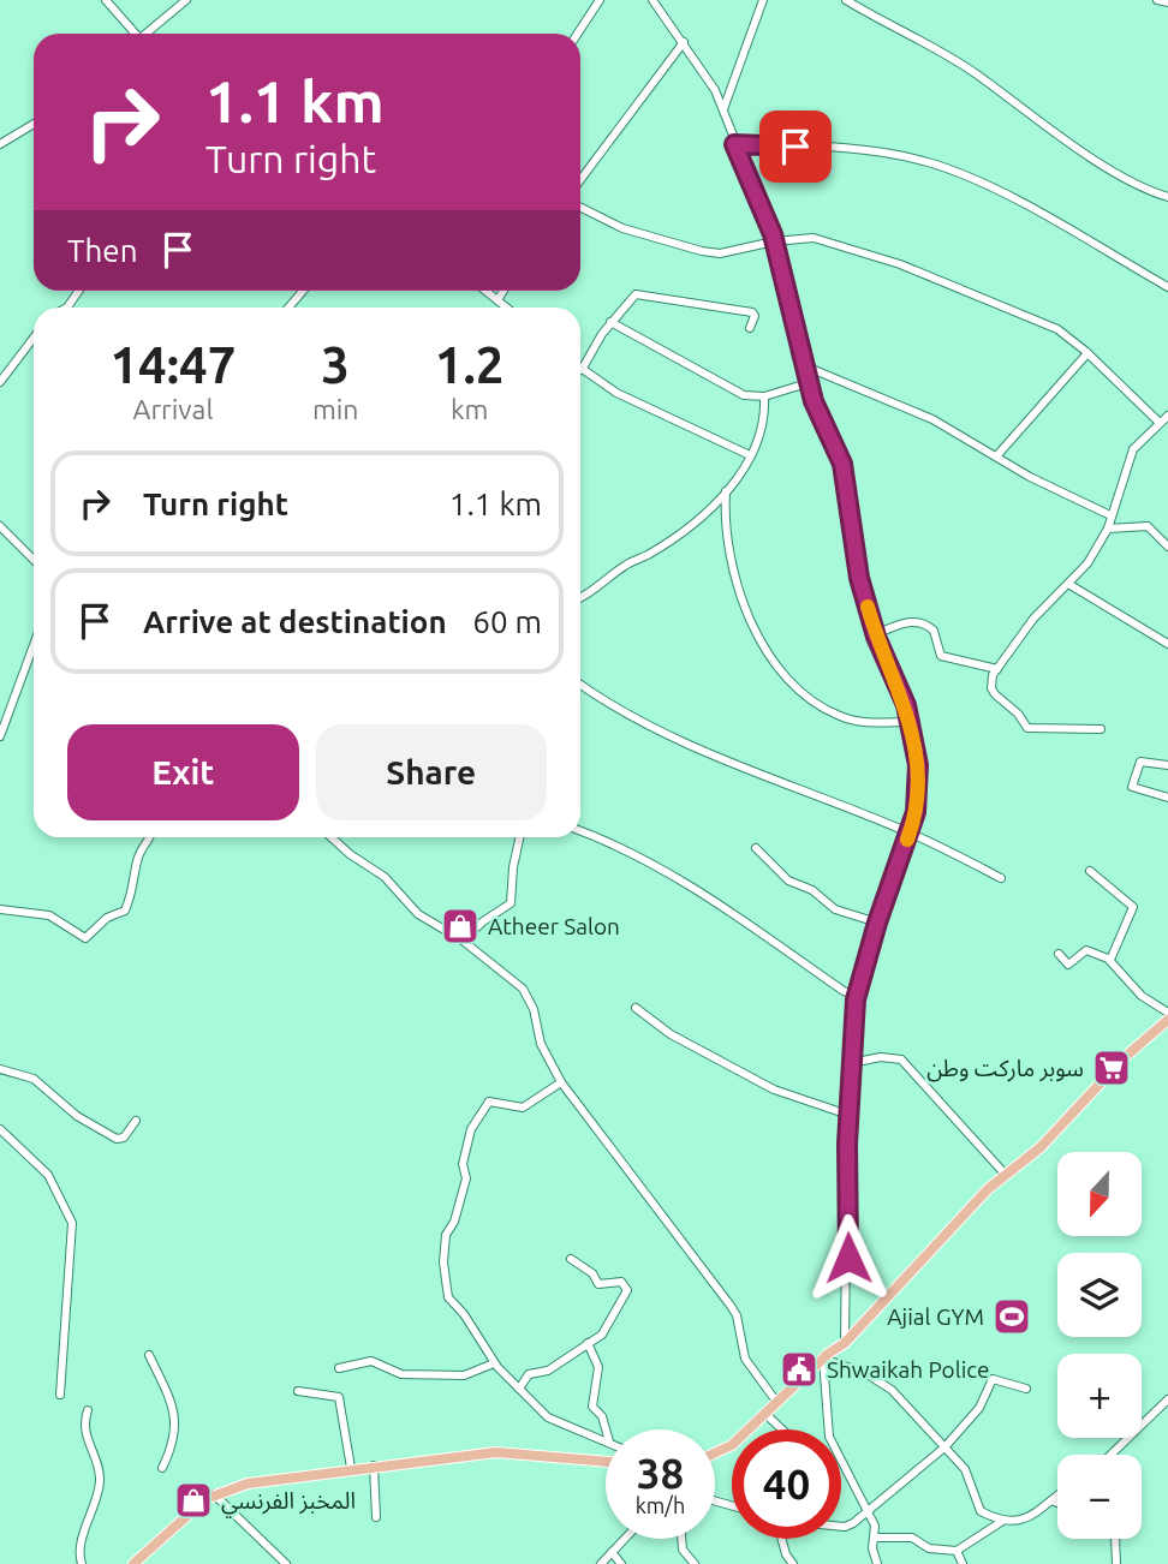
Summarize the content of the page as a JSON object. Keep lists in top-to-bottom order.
{
  "places": {
    "shop": ["Atheer Salon", "المخبز الفرنسي"],
    "supermarket": ["سوبر ماركت وطن"],
    "sports": ["Ajial GYM"],
    "public building": ["Shwaikah Police"]
  },
  "north": "bottom",
  "page": {
    "turn": ["1.1 km", "Turn right"],
    "then": "Then",
    "eta": [
      "14:47",
      "Arrival",
      "3",
      "min",
      "1.2",
      "km"
    ],
    "list": [
      {
        "name": "Turn right",
        "value": "1.1 km"
      },
      {
        "name": "Arrive at destination",
        "value": "60 m"
      }
    ],
    "buttons": ["Exit", "Share"],
    "map_buttons": ["+", "−"],
    "speed": "38 km/h",
    "limit": "40"
  }
}
